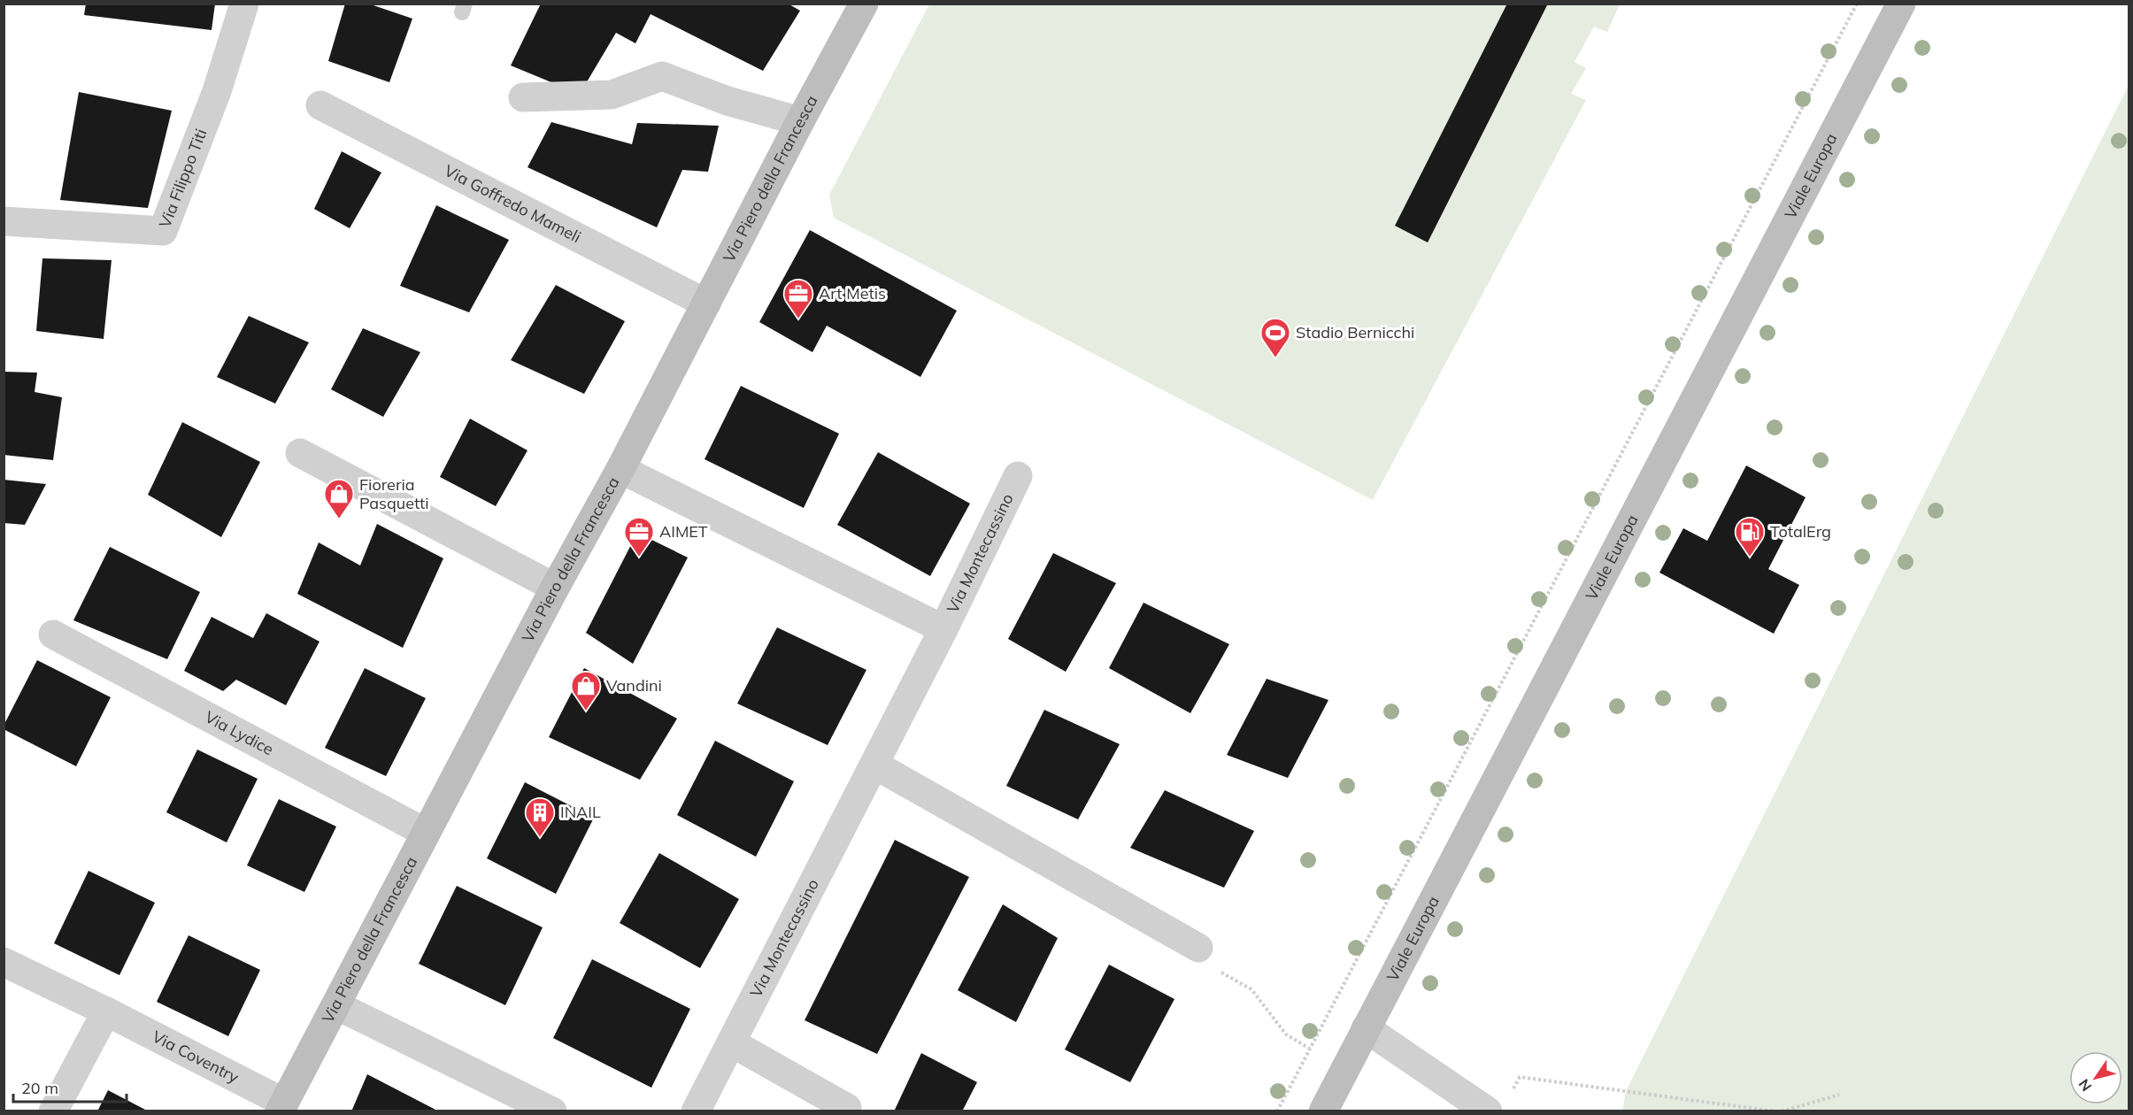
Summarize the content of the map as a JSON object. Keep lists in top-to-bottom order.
{
  "streets": {
    "main road": ["Viale Europa", "Via Piero della Francesca"],
    "street": [
      "Via Filippo Titi",
      "Via Goffredo Mameli",
      "Via Montecassino",
      "Via Lydice",
      "Via Coventry"
    ]
  },
  "crossings": [
    ["Via Piero della Francesca", "Via Goffredo Mameli"],
    ["Via Piero della Francesca", "Via Montecassino"],
    ["Via Piero della Francesca", "Via Lydice"],
    ["Via Piero della Francesca", "Via Coventry"]
  ],
  "places": {
    "office": ["Art Metis", "AIMET"],
    "sports": ["Stadio Bernicchi"],
    "shop": ["Fioreria Pasquetti", "Vandini"],
    "fuel station": ["TotalErg"],
    "building": ["INAIL"]
  },
  "scale_bar": "20 m",
  "north": "bottom left"
}
